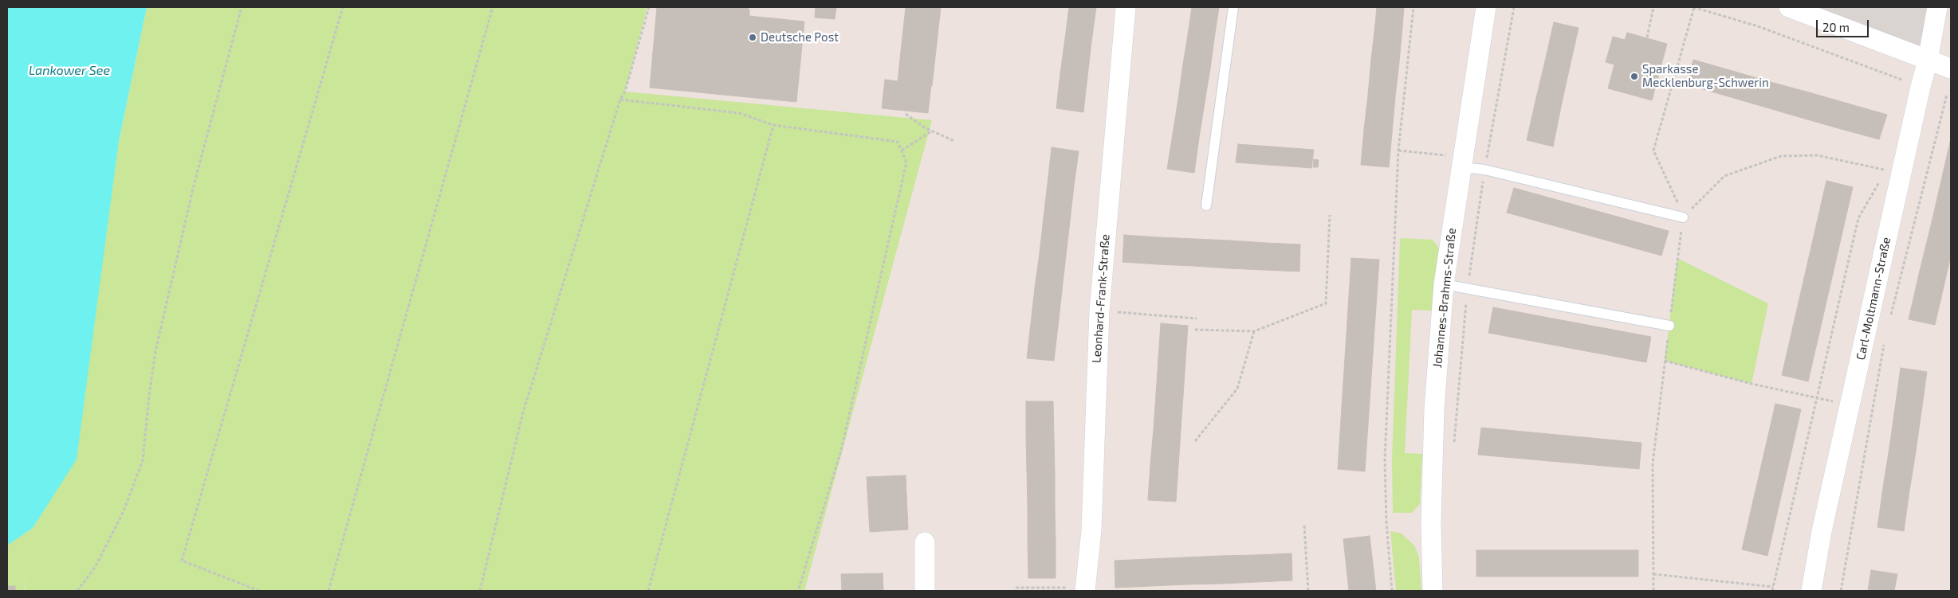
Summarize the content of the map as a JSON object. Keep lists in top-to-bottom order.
{
  "streets": {
    "street": ["Johannes-Brahms-Straße", "Leonhard-Frank-Straße", "Carl-Moltmann-Straße"]
  },
  "water": ["Lankower See"],
  "places": ["Deutsche Post", "Sparkasse Mecklenburg-Schwerin"],
  "scale_bar": "20 m"
}
